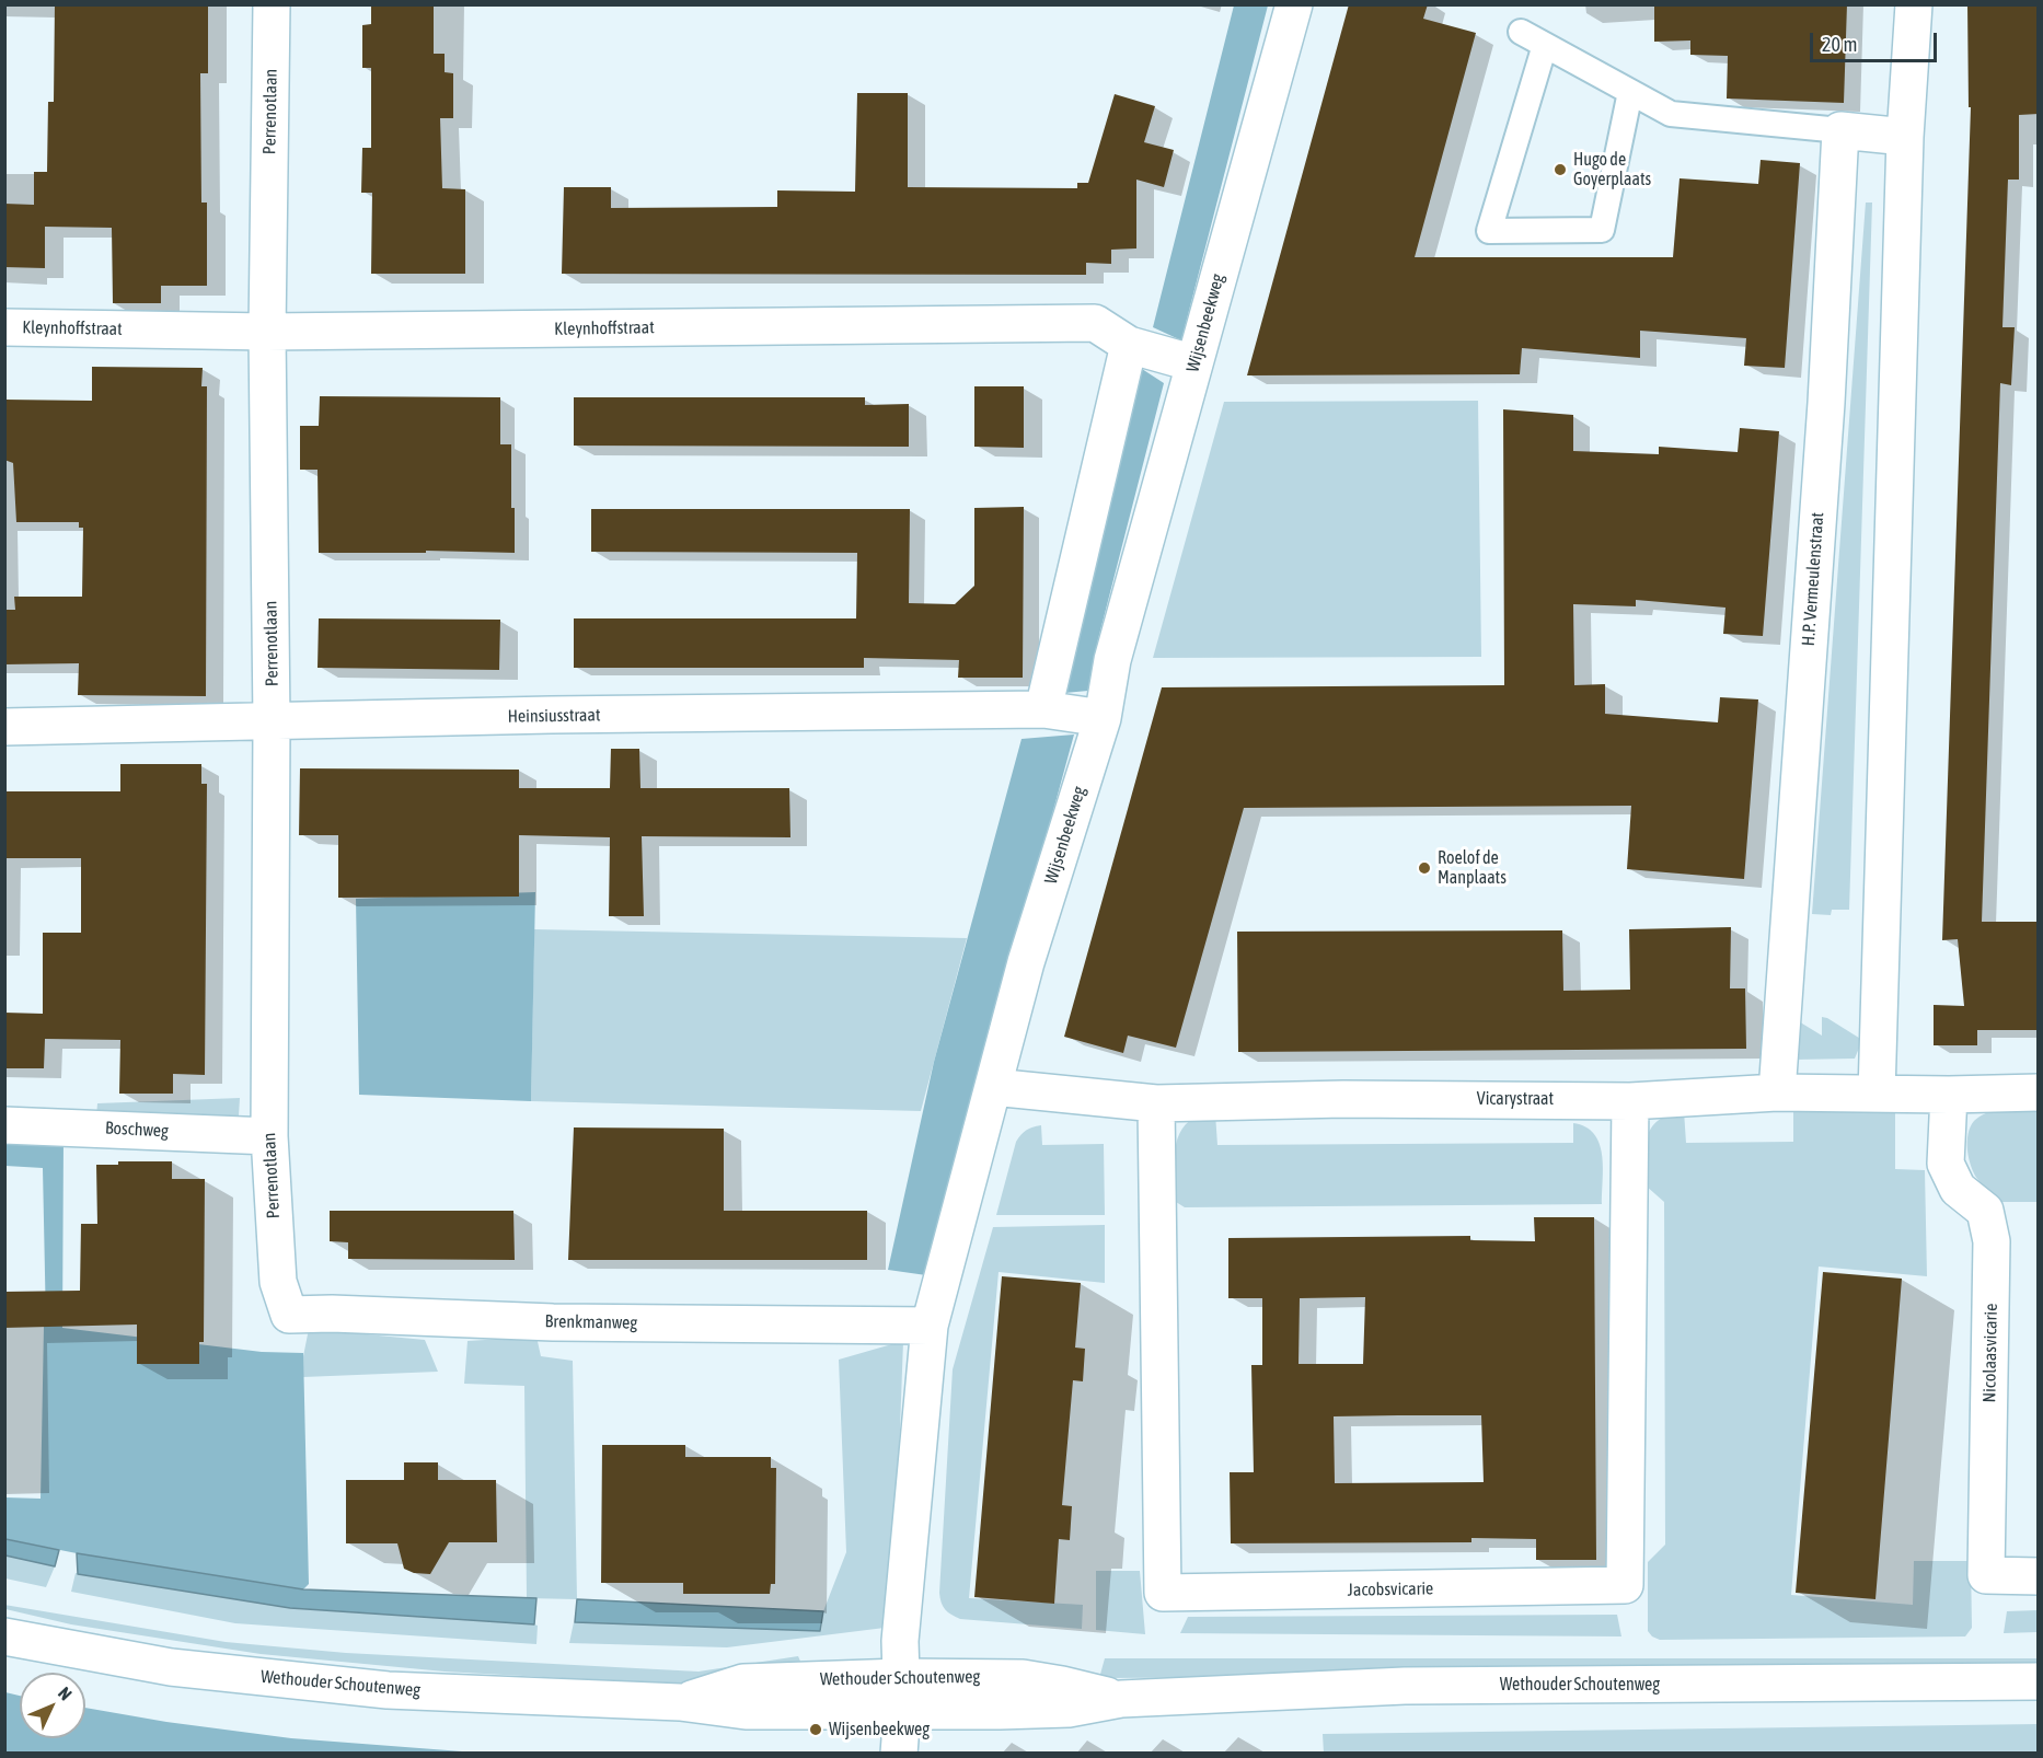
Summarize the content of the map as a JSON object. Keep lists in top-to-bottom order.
{
  "streets": {
    "street": [
      "Perrenotlaan",
      "Wijsenbeekweg",
      "Kleynhoffstraat",
      "H.P. Vermeulenstraat",
      "Heinsiusstraat",
      "Vicarystraat",
      "Boschweg",
      "Brenkmanweg",
      "Nicolaasvicarie",
      "Jacobsvicarie",
      "Wethouder Schoutenweg"
    ]
  },
  "crossings": [
    ["Perrenotlaan", "Kleynhoffstraat"],
    ["Perrenotlaan", "Heinsiusstraat"],
    ["Perrenotlaan", "Boschweg"],
    ["Perrenotlaan", "Brenkmanweg"],
    ["Wijsenbeekweg", "Kleynhoffstraat"],
    ["Wijsenbeekweg", "Heinsiusstraat"],
    ["Wijsenbeekweg", "Vicarystraat"],
    ["Wijsenbeekweg", "Brenkmanweg"],
    ["Wijsenbeekweg", "Wethouder Schoutenweg"],
    ["H.P. Vermeulenstraat", "Vicarystraat"],
    ["Vicarystraat", "Nicolaasvicarie"],
    ["Vicarystraat", "Jacobsvicarie"]
  ],
  "places": ["Hugo de Goyerplaats", "Roelof de Manplaats", "Wijsenbeekweg"],
  "scale_bar": "20 m",
  "north": "top right"
}
